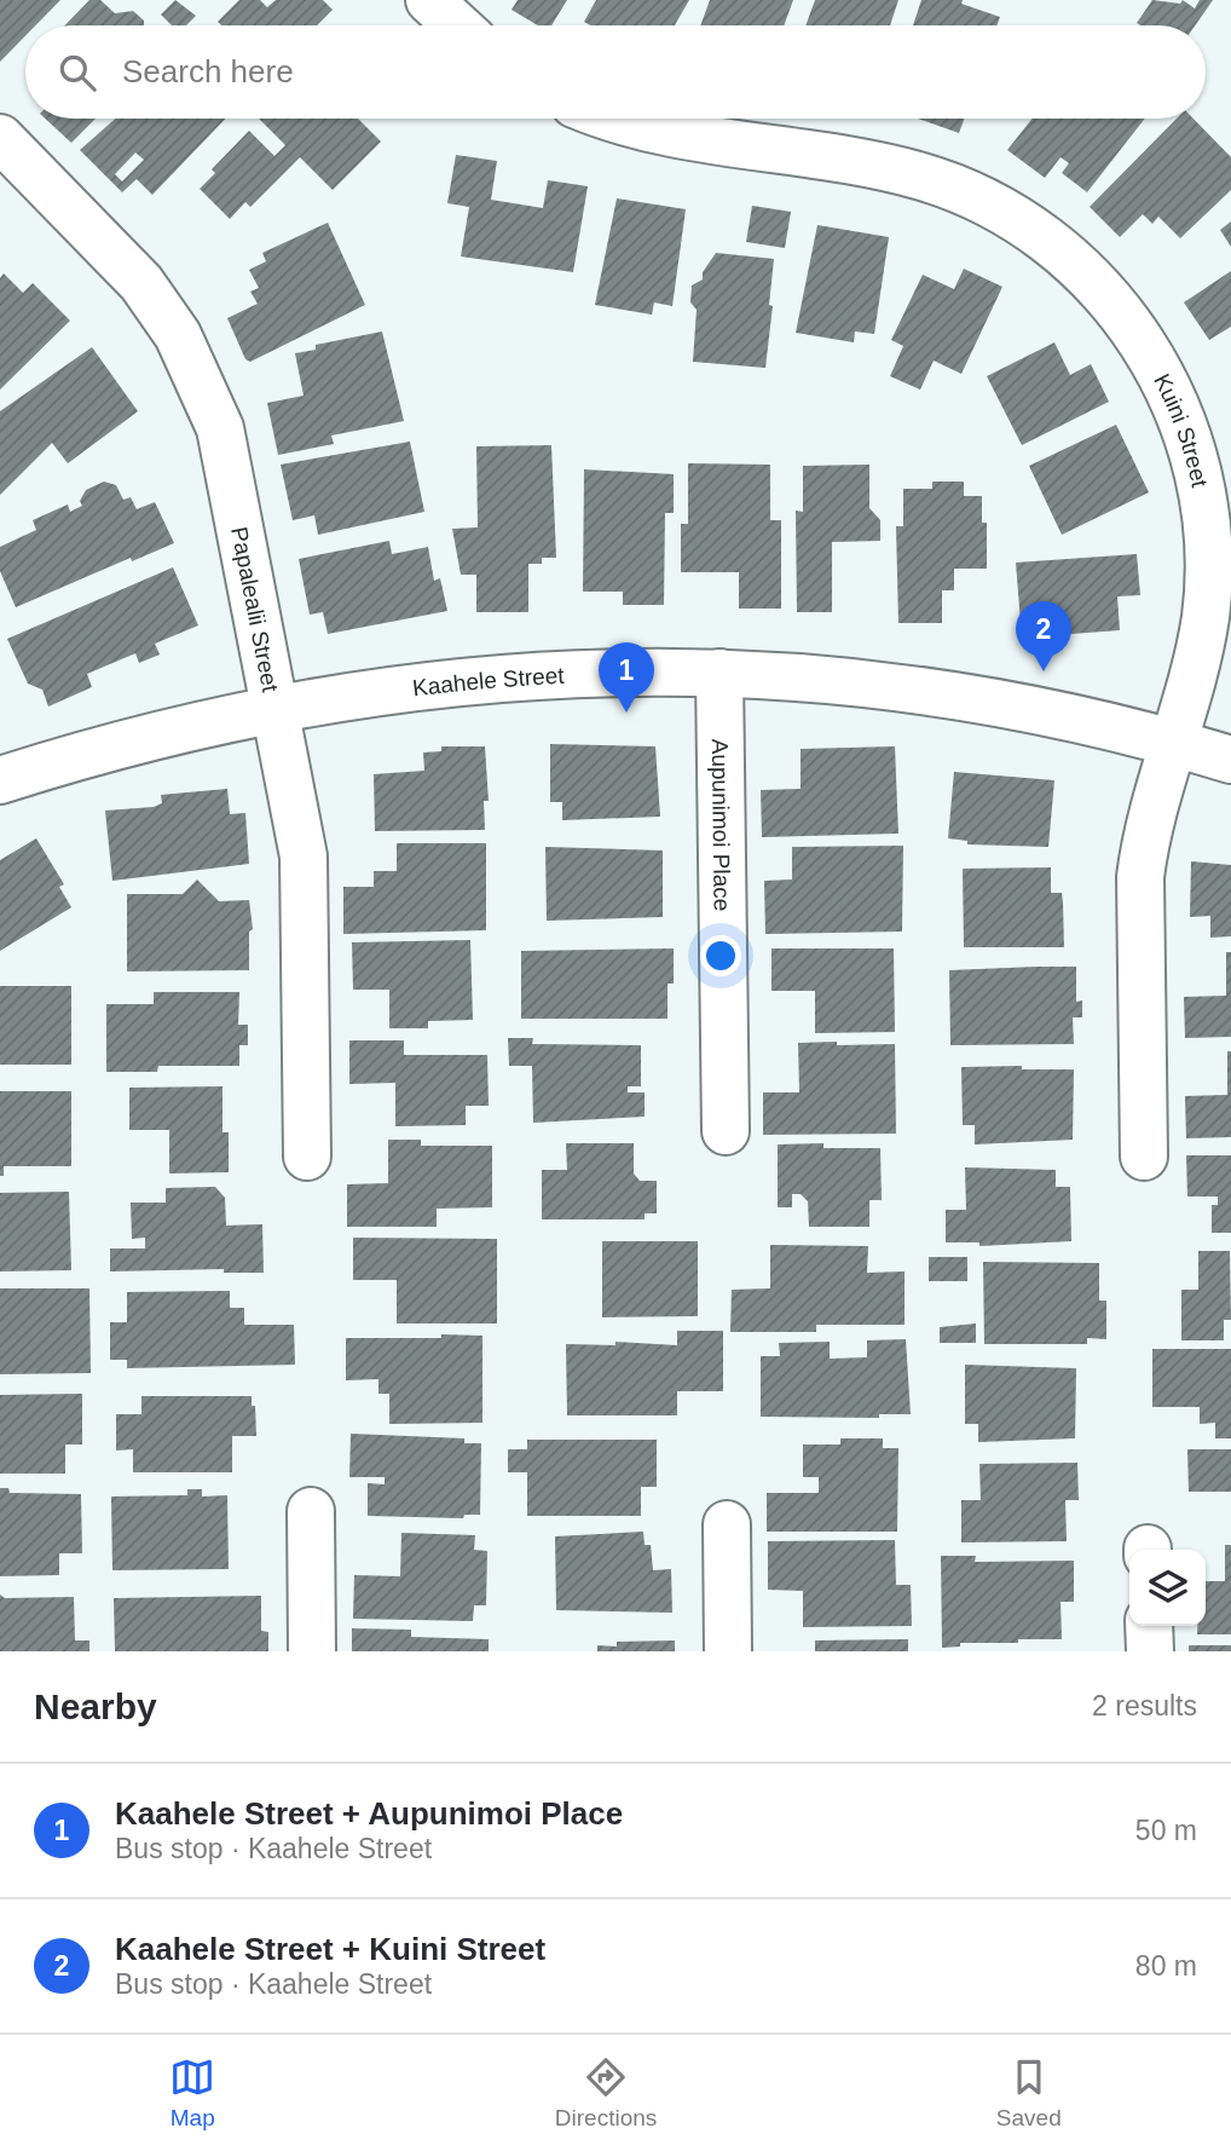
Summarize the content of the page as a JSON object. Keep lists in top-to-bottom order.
{
  "streets": {
    "street": [
      "Kuini Street",
      "Papalealii Street",
      "Kaahele Street",
      "Aupunimoi Place"
    ]
  },
  "crossings": [
    ["Kuini Street", "Kaahele Street"],
    ["Papalealii Street", "Kaahele Street"],
    ["Kaahele Street", "Aupunimoi Place"]
  ],
  "page": {
    "search": "Search here",
    "pins": ["2", "1"],
    "heading": ["Nearby", "2 results"],
    "list": [
      {
        "mark": "1",
        "name": "Kaahele Street + Aupunimoi Place",
        "note": "Bus stop · Kaahele Street",
        "value": "50 m"
      },
      {
        "mark": "2",
        "name": "Kaahele Street + Kuini Street",
        "note": "Bus stop · Kaahele Street",
        "value": "80 m"
      }
    ],
    "nav": ["Map", "Directions", "Saved"]
  }
}
